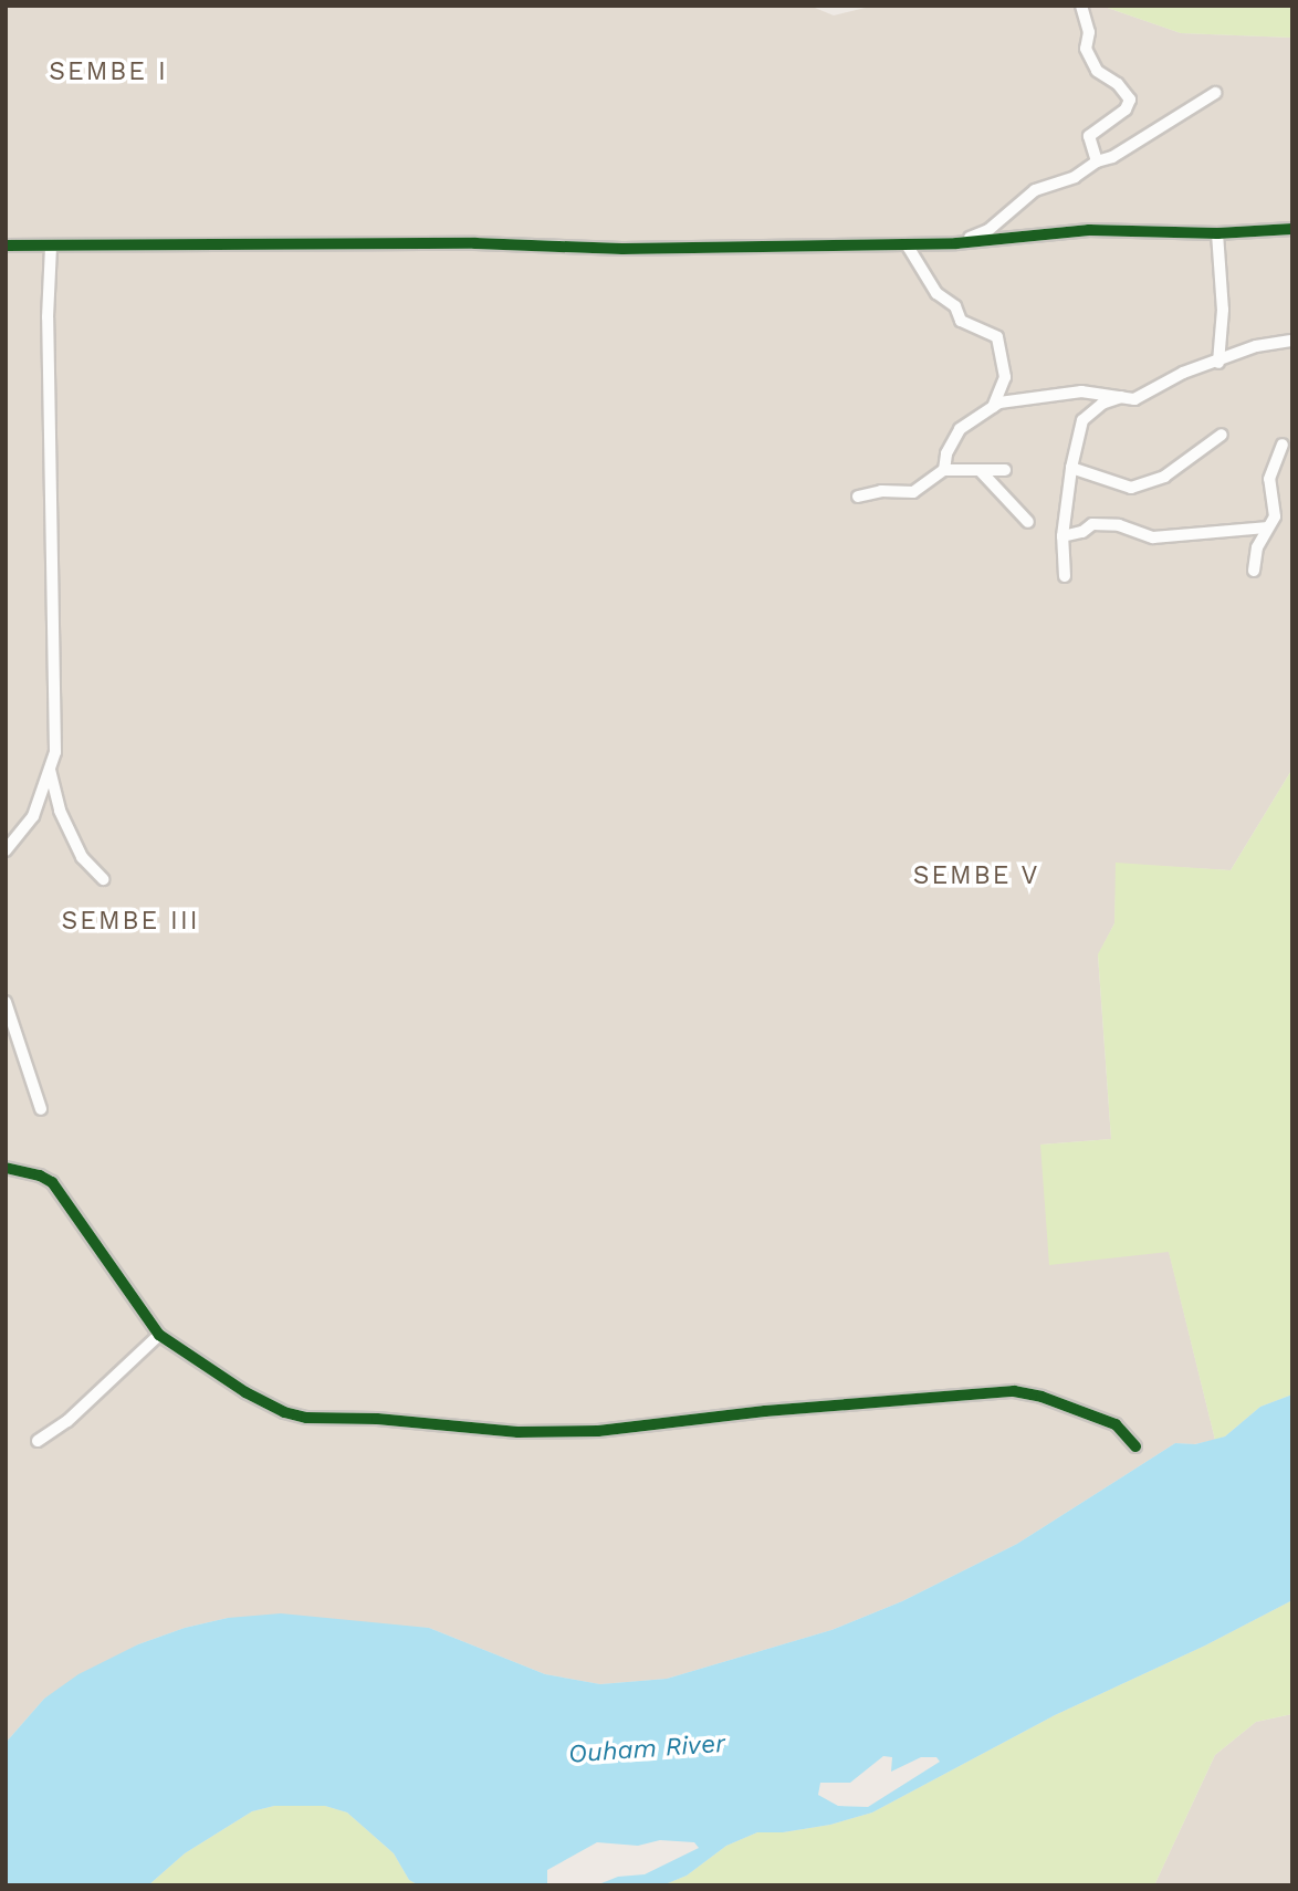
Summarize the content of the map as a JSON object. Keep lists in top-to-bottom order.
{
  "districts": ["SEMBE I", "SEMBE V", "SEMBE III"],
  "water": ["Ouham River"]
}
